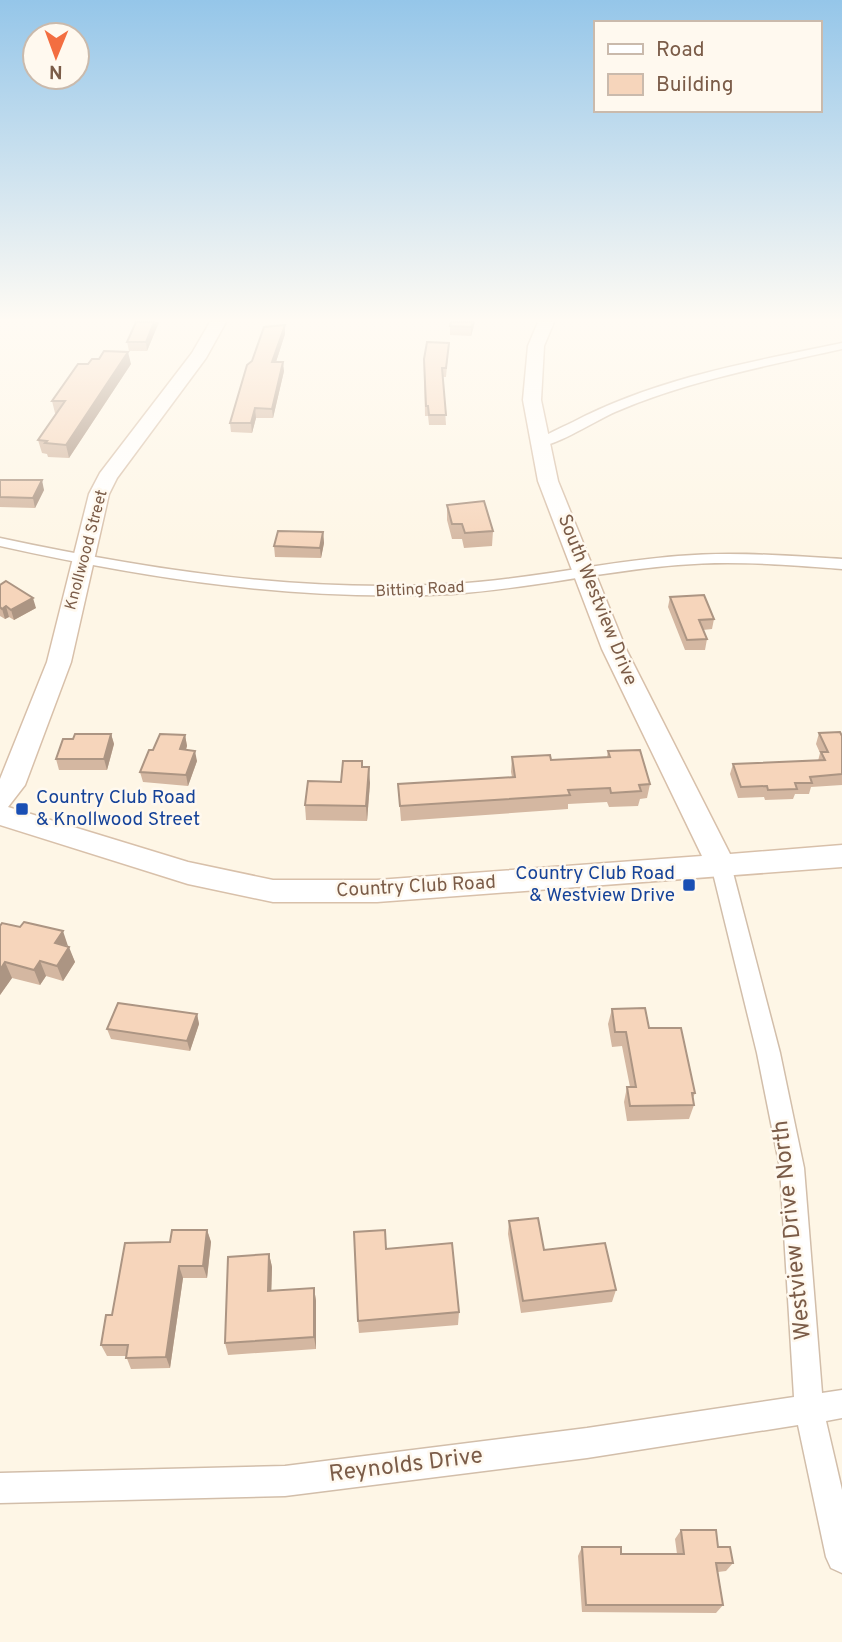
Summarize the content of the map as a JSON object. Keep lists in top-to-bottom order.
{
  "streets": {
    "main road": ["Knollwood Street", "South Westview Drive", "Country Club Road"],
    "street": ["Bitting Road", "Westview Drive North", "Reynolds Drive"]
  },
  "crossings": [
    ["Knollwood Street", "Bitting Road"],
    ["Bitting Road", "South Westview Drive"],
    ["South Westview Drive", "Country Club Road"],
    ["South Westview Drive", "Westview Drive North"],
    ["Country Club Road", "Westview Drive North"],
    ["Westview Drive North", "Reynolds Drive"]
  ],
  "places": {
    "transit": ["Country Club Road & Knollwood Street", "Country Club Road & Westview Drive"]
  },
  "legend": ["Road", "Building"],
  "north": "bottom"
}
